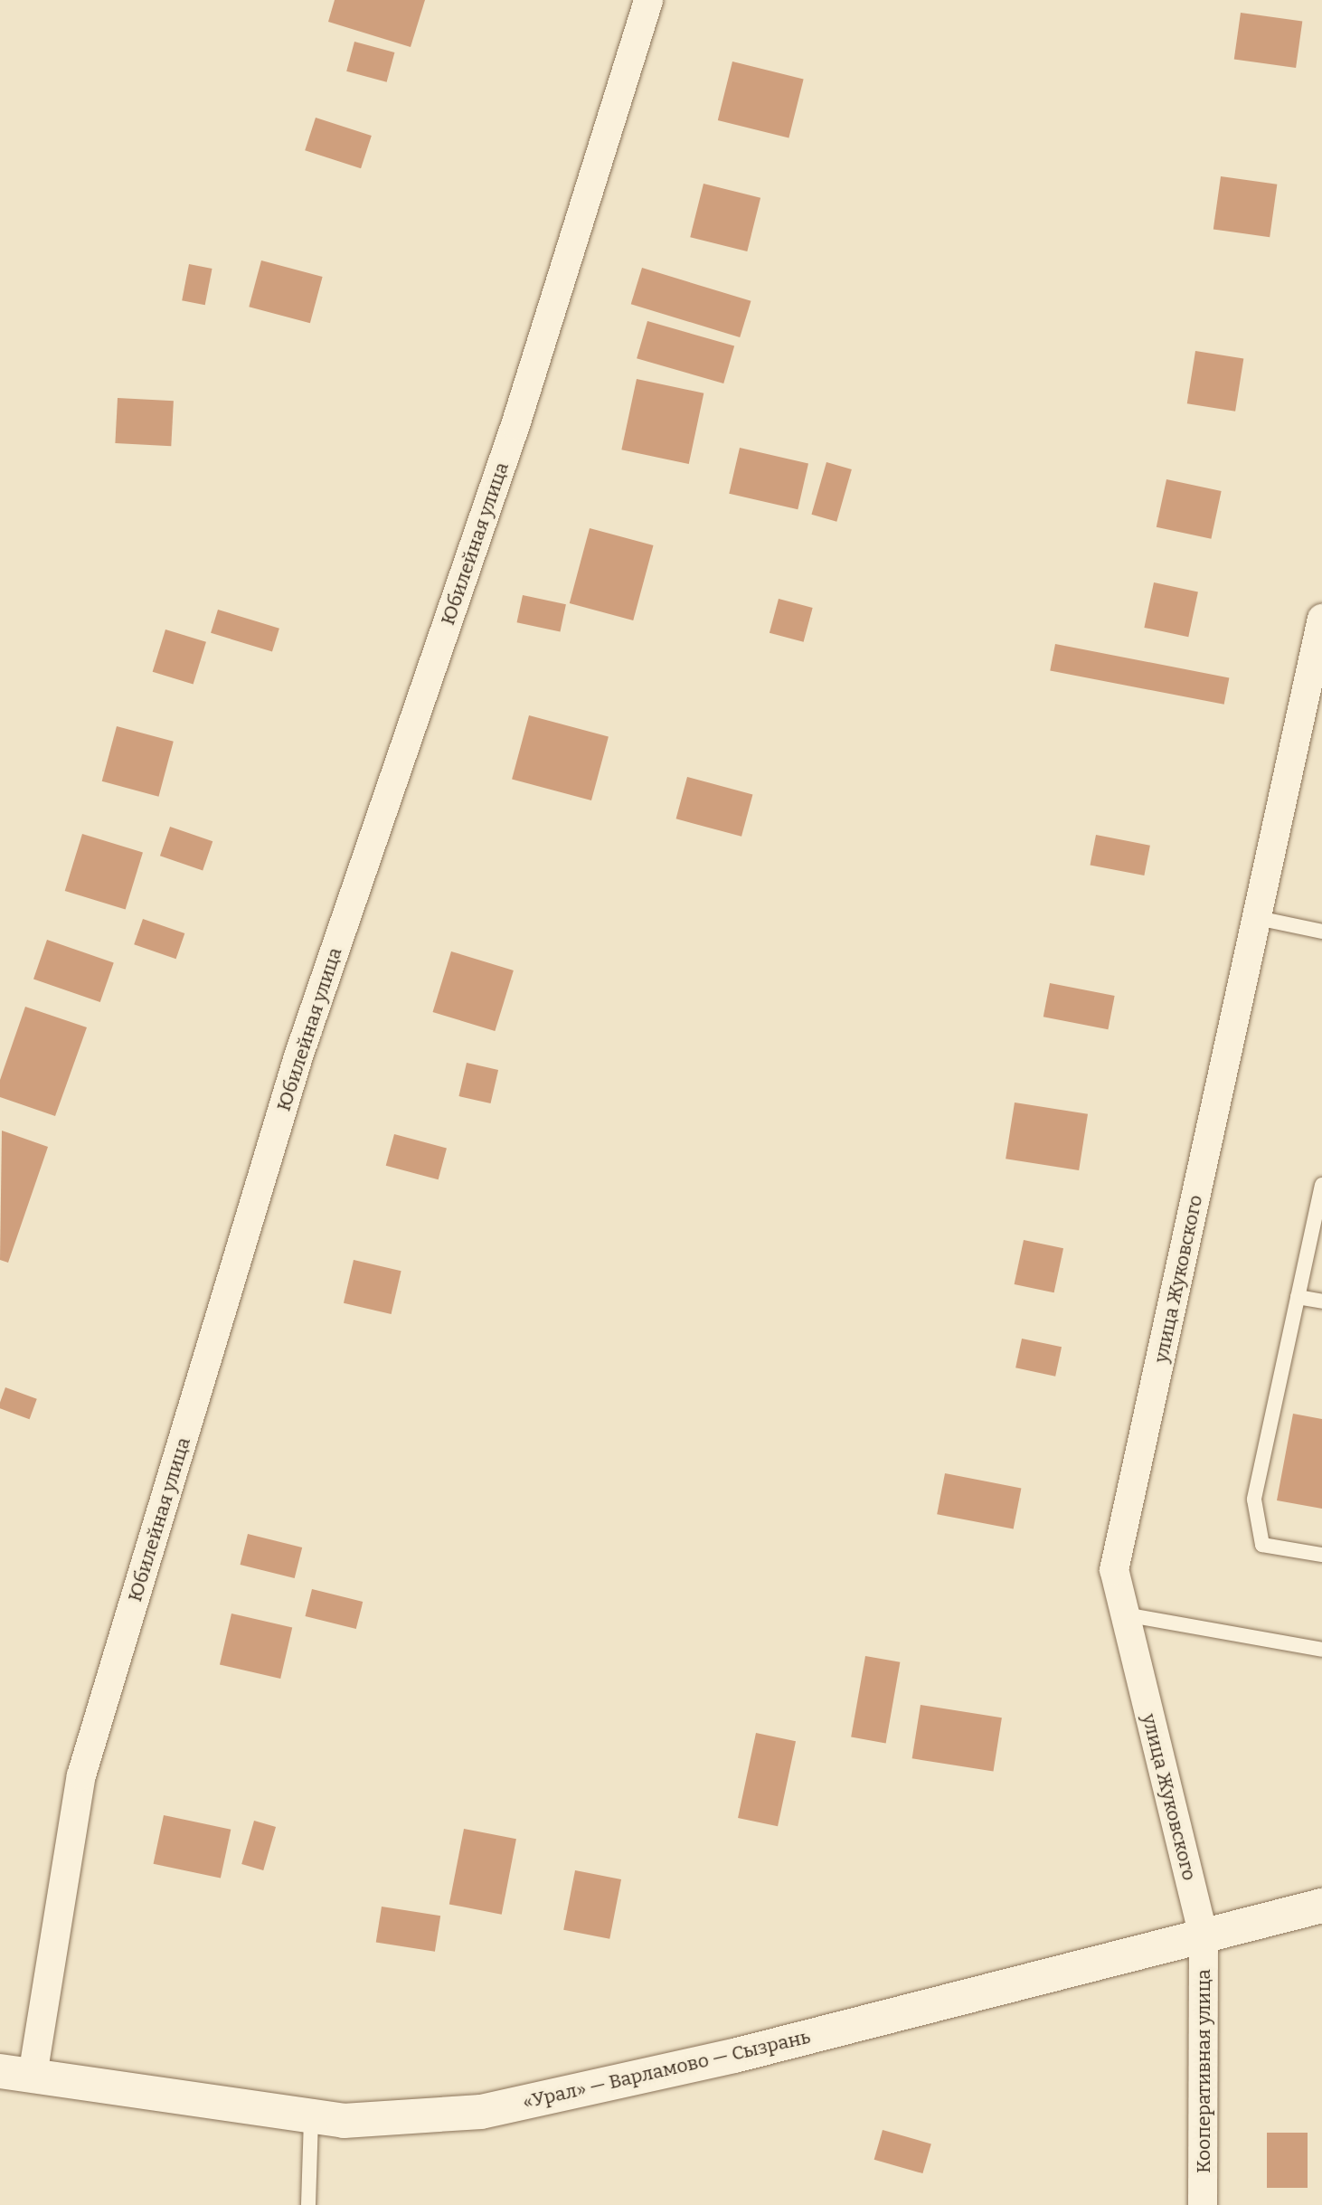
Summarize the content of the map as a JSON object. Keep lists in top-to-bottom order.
{
  "streets": {
    "main road": ["«Урал» — Варламово — Сызрань"],
    "street": ["Юбилейная улица", "улица Жуковского", "Кооперативная улица"]
  },
  "crossings": [
    ["Юбилейная улица", "«Урал» — Варламово — Сызрань"],
    ["улица Жуковского", "«Урал» — Варламово — Сызрань"],
    ["улица Жуковского", "Кооперативная улица"],
    ["«Урал» — Варламово — Сызрань", "Кооперативная улица"]
  ]
}
